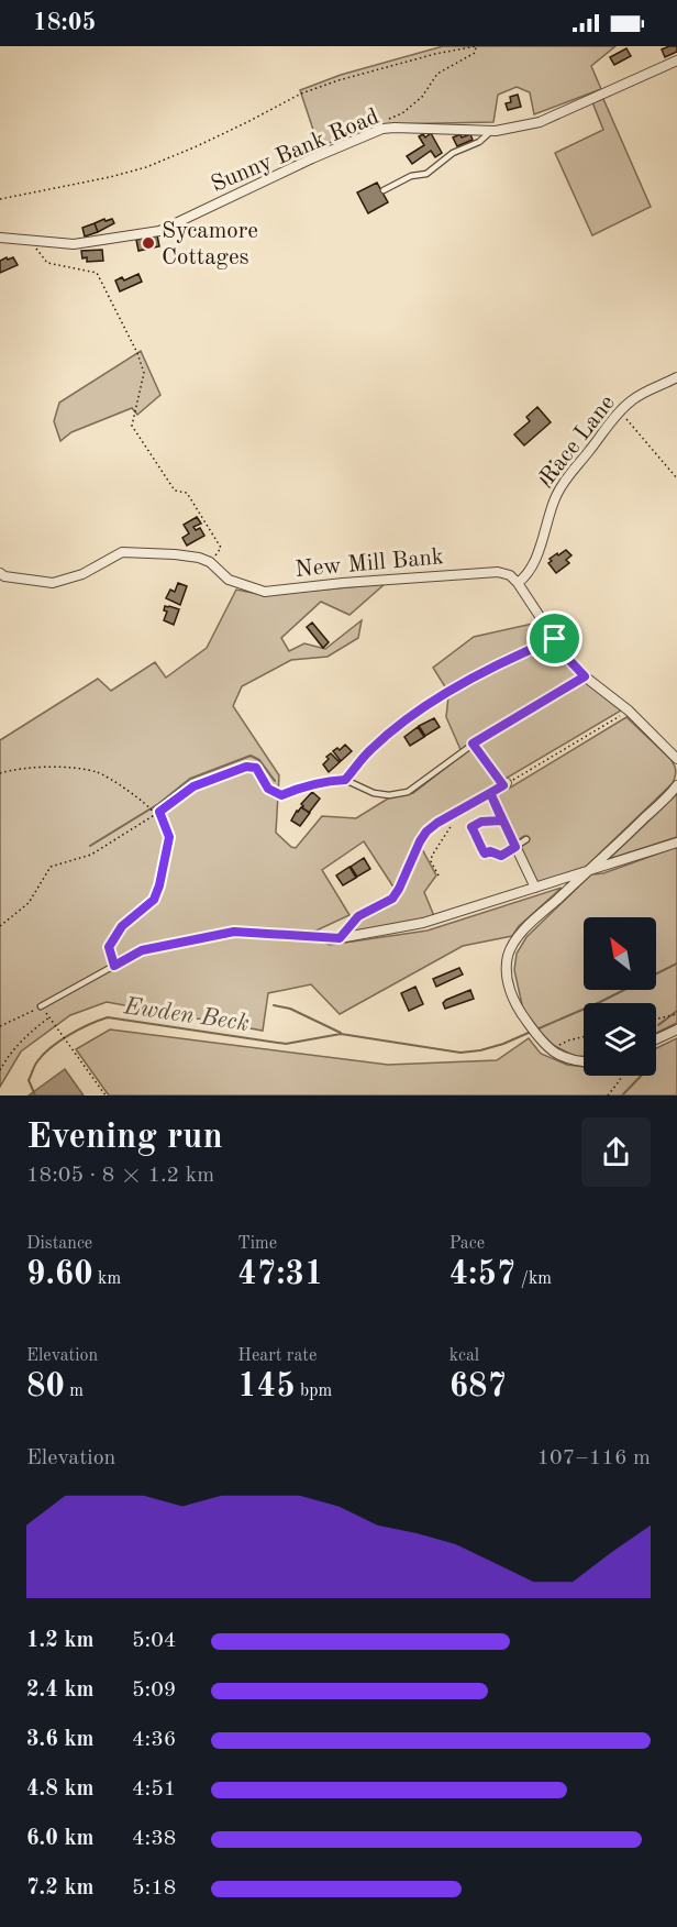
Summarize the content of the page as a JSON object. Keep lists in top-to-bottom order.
{
  "streets": {
    "street": ["Sunny Bank Road", "Race Lane", "New Mill Bank"]
  },
  "crossings": [
    ["Race Lane", "New Mill Bank"]
  ],
  "water": ["Ewden Beck"],
  "places": ["Sycamore Cottages"],
  "north": "top left",
  "page": {
    "status": "18:05",
    "heading": ["Evening run", "18:05 · 8 × 1.2 km"],
    "stats": [
      ["Distance", "9.60 km"],
      ["Time", "47:31"],
      ["Pace", "4:57 /km"],
      ["Elevation", "80 m"],
      ["Heart rate", "145 bpm"],
      ["kcal", "687"]
    ],
    "chart": ["Elevation", "107–116 m"],
    "list": [
      {
        "name": "1.2 km",
        "note": "5:04"
      },
      {
        "name": "2.4 km",
        "note": "5:09"
      },
      {
        "name": "3.6 km",
        "note": "4:36"
      },
      {
        "name": "4.8 km",
        "note": "4:51"
      },
      {
        "name": "6.0 km",
        "note": "4:38"
      },
      {
        "name": "7.2 km",
        "note": "5:18"
      }
    ]
  }
}
